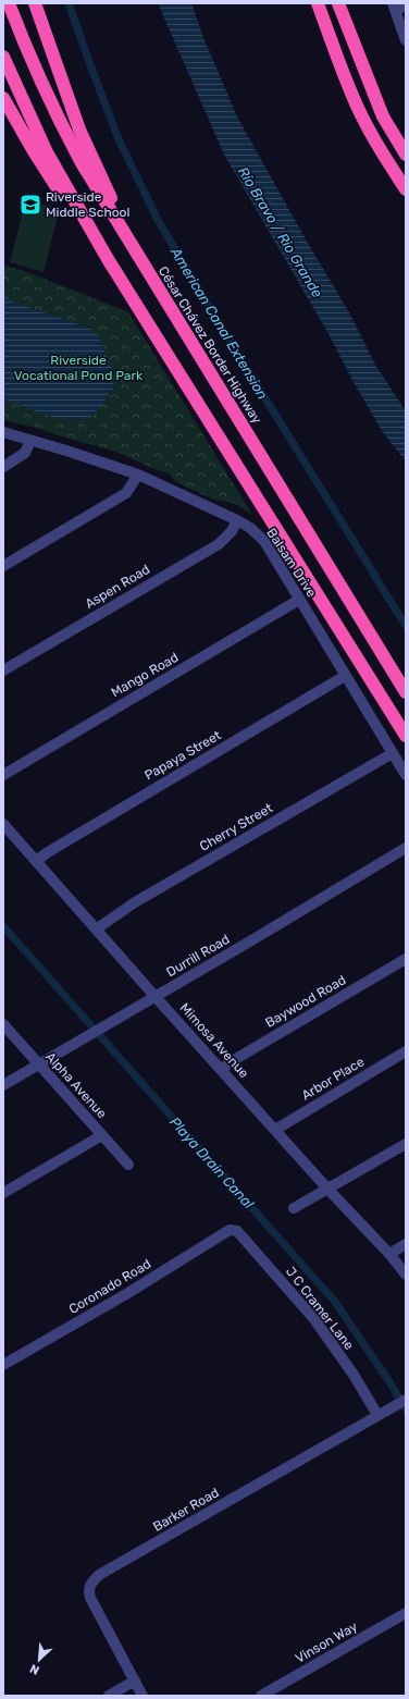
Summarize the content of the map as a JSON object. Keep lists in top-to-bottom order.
{
  "streets": {
    "highway": ["César Chávez Border Highway"],
    "street": [
      "Balsam Drive",
      "Aspen Road",
      "Mango Road",
      "Papaya Street",
      "Cherry Street",
      "Durrill Road",
      "Baywood Road",
      "Mimosa Avenue",
      "Arbor Place",
      "Alpha Avenue",
      "Coronado Road",
      "J C Cramer Lane",
      "Barker Road",
      "Vinson Way"
    ]
  },
  "crossings": [
    ["Balsam Drive", "Aspen Road"],
    ["Balsam Drive", "Mango Road"],
    ["Balsam Drive", "Papaya Street"],
    ["Balsam Drive", "Cherry Street"],
    ["Papaya Street", "Mimosa Avenue"],
    ["Cherry Street", "Mimosa Avenue"],
    ["Durrill Road", "Mimosa Avenue"],
    ["Durrill Road", "Alpha Avenue"],
    ["Baywood Road", "Mimosa Avenue"],
    ["Mimosa Avenue", "Arbor Place"],
    ["Coronado Road", "J C Cramer Lane"],
    ["J C Cramer Lane", "Barker Road"]
  ],
  "water": ["Río Bravo / Rio Grande", "American Canal Extension", "Playa Drain Canal"],
  "parks": ["Riverside Vocational Pond Park"],
  "places": {
    "school or university": ["Riverside Middle School"]
  },
  "north": "bottom left"
}
